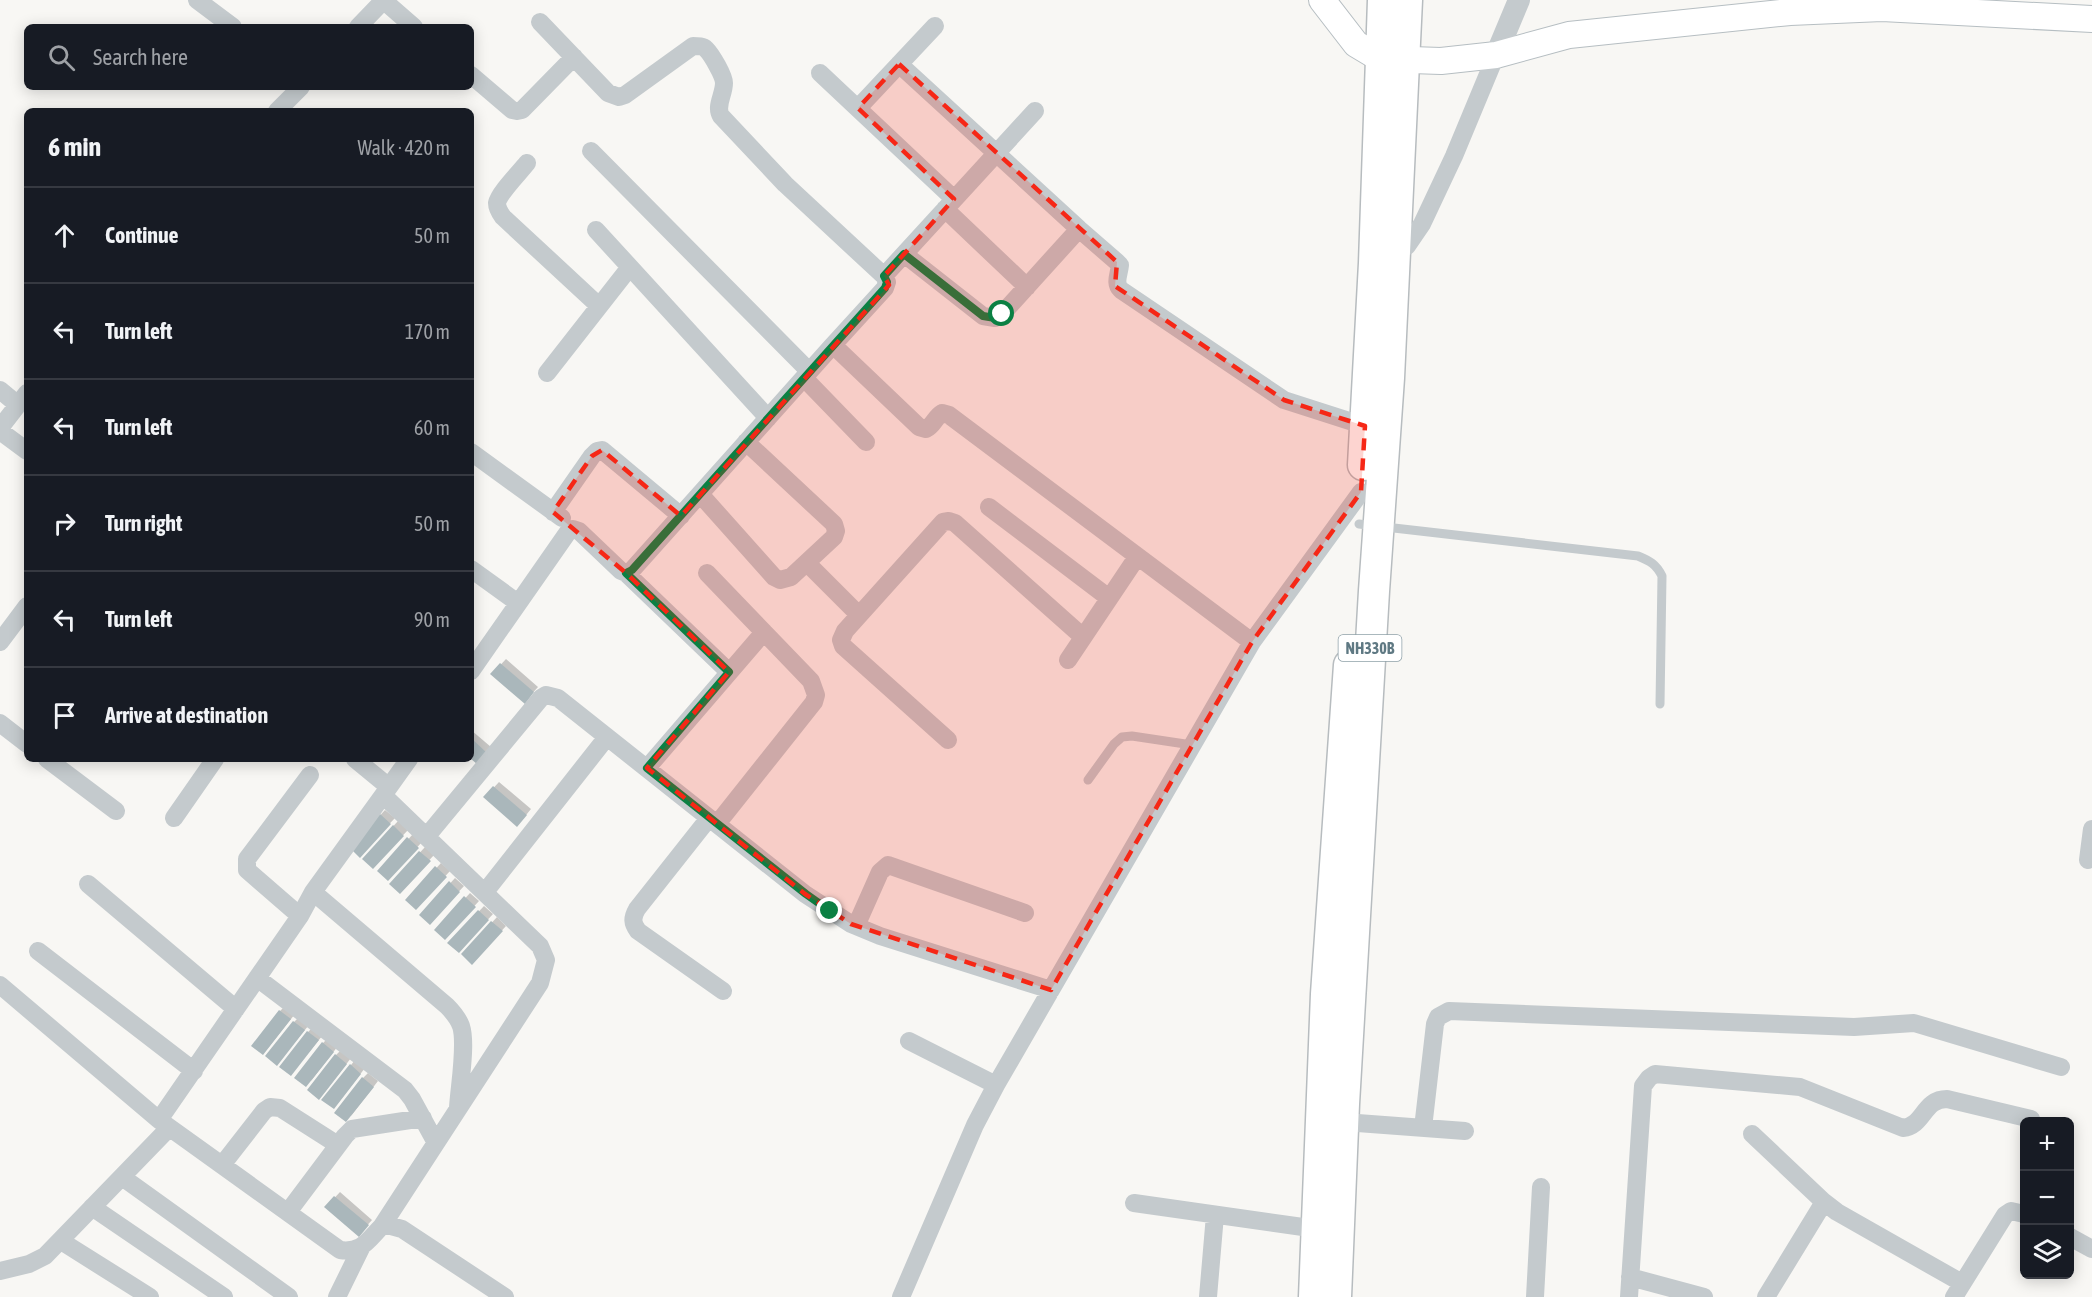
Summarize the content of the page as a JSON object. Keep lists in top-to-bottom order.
{
  "streets": {
    "highway": ["NH330B"]
  },
  "page": {
    "search": "Search here",
    "heading": ["6 min", "Walk · 420 m"],
    "list": [
      ["Continue", "50 m"],
      ["Turn left", "170 m"],
      ["Turn left", "60 m"],
      ["Turn right", "50 m"],
      ["Turn left", "90 m"],
      "Arrive at destination"
    ],
    "map_buttons": ["+", "−"]
  }
}
